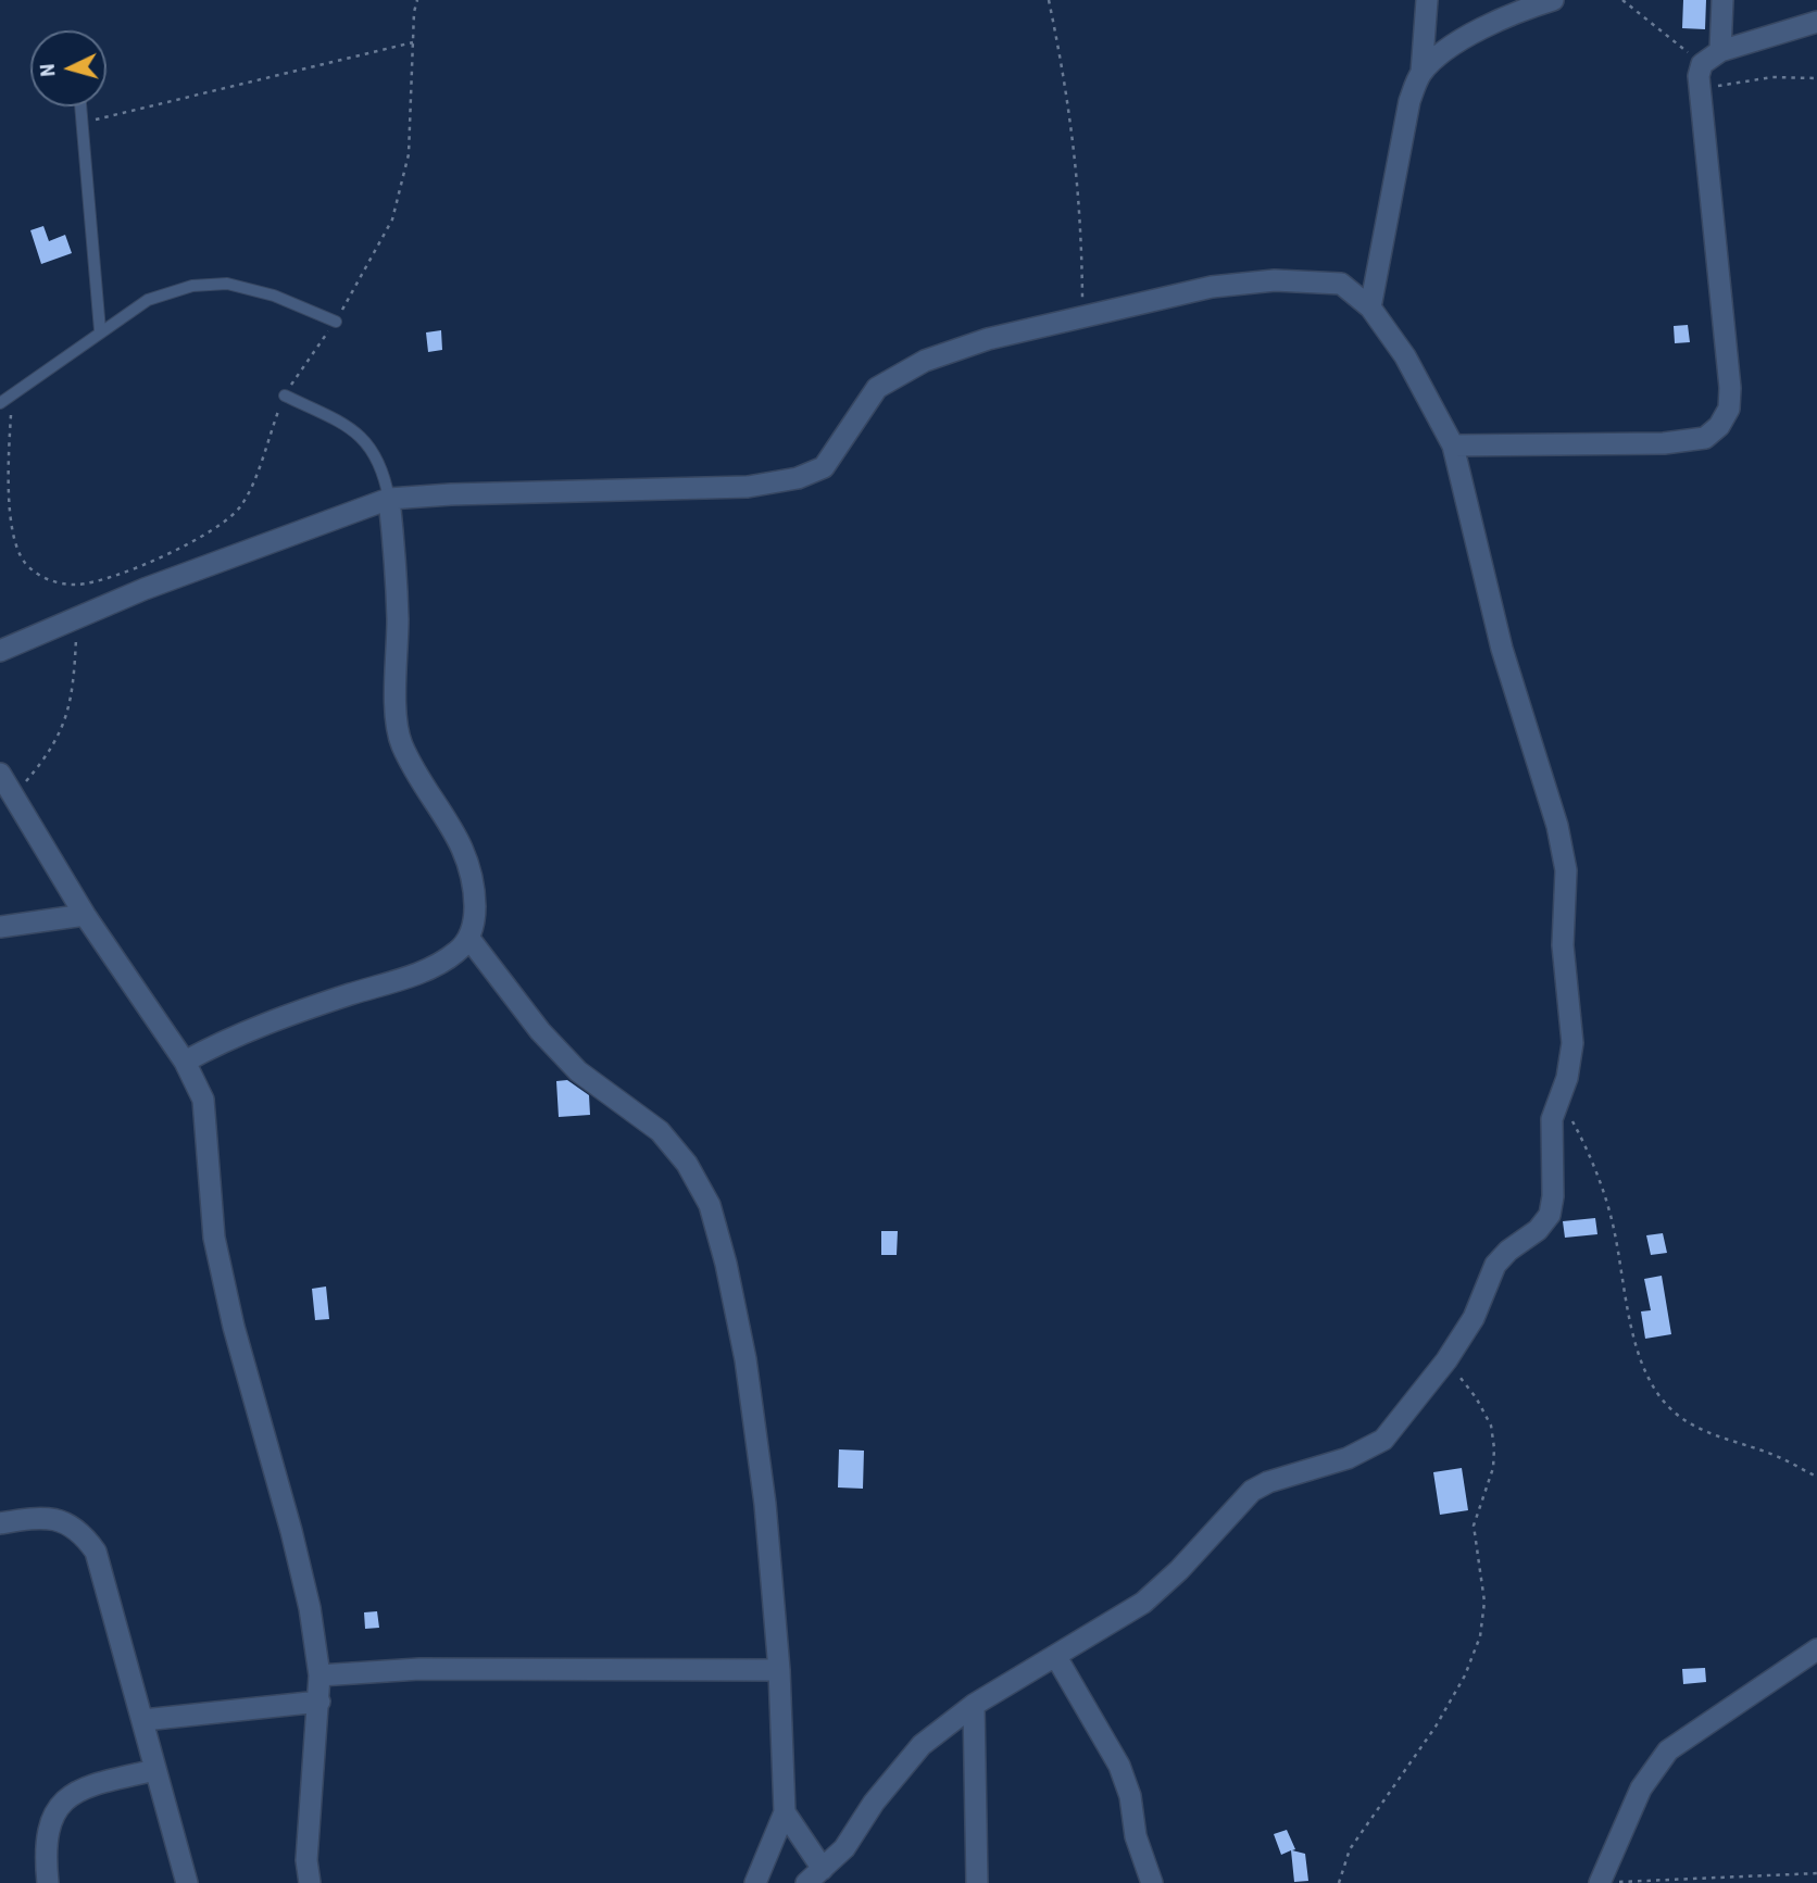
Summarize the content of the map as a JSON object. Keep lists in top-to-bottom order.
{
  "north": "left"
}
